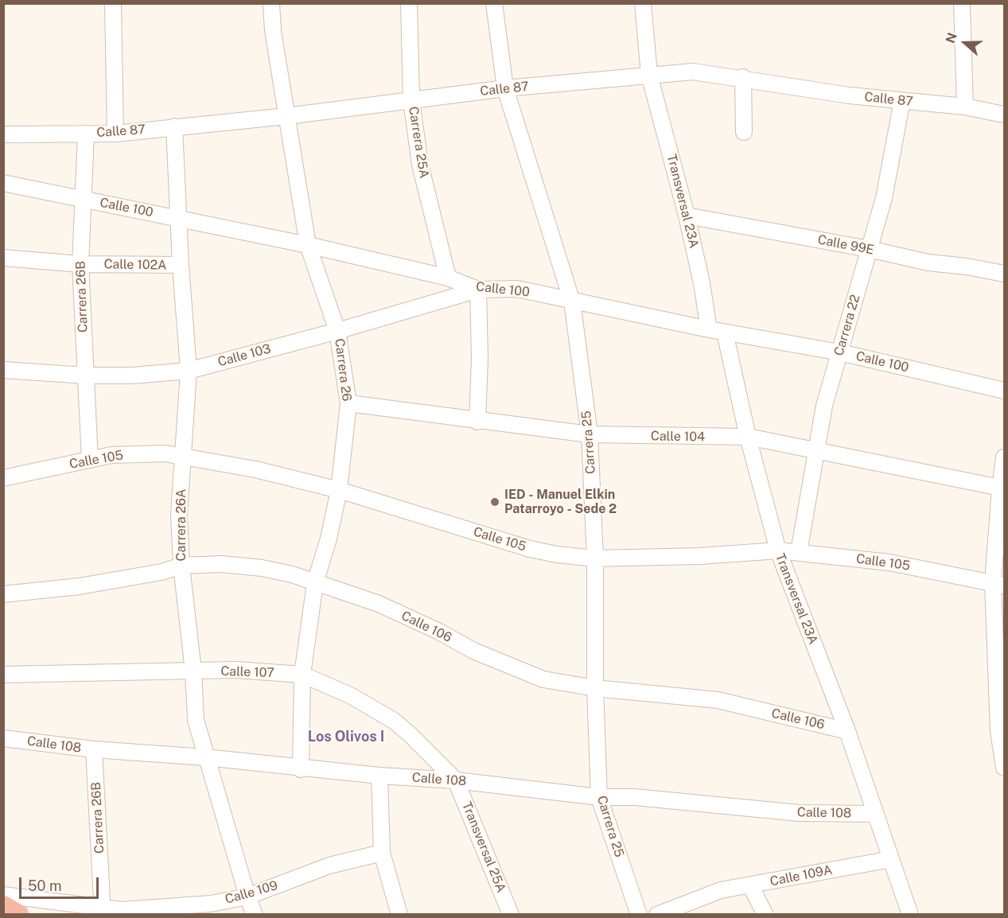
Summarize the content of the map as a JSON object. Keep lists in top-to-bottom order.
{
  "streets": {
    "street": [
      "Calle 87",
      "Carrera 25A",
      "Transversal 23A",
      "Calle 100",
      "Calle 99E",
      "Calle 102A",
      "Carrera 26B",
      "Carrera 22",
      "Calle 103",
      "Carrera 26",
      "Calle 104",
      "Carrera 25",
      "Calle 105",
      "Carrera 26A",
      "Calle 106",
      "Calle 107",
      "Calle 108",
      "Transversal 25A",
      "Calle 109A",
      "Calle 109"
    ]
  },
  "crossings": [
    ["Calle 87", "Carrera 25A"],
    ["Calle 87", "Transversal 23A"],
    ["Calle 87", "Carrera 26B"],
    ["Calle 87", "Carrera 22"],
    ["Calle 87", "Carrera 26"],
    ["Calle 87", "Carrera 25"],
    ["Calle 87", "Carrera 26A"],
    ["Carrera 25A", "Calle 100"],
    ["Transversal 23A", "Calle 100"],
    ["Transversal 23A", "Calle 99E"],
    ["Transversal 23A", "Calle 104"],
    ["Transversal 23A", "Calle 105"],
    ["Transversal 23A", "Calle 106"],
    ["Transversal 23A", "Calle 108"],
    ["Transversal 23A", "Calle 109A"],
    ["Calle 100", "Carrera 26B"],
    ["Calle 100", "Carrera 22"],
    ["Calle 100", "Calle 103"],
    ["Calle 100", "Carrera 26"],
    ["Calle 100", "Carrera 25"],
    ["Calle 100", "Carrera 26A"],
    ["Calle 99E", "Carrera 22"],
    ["Calle 102A", "Carrera 26B"],
    ["Calle 102A", "Carrera 26A"],
    ["Carrera 26B", "Calle 103"],
    ["Carrera 26B", "Calle 105"],
    ["Carrera 26B", "Calle 108"],
    ["Carrera 26B", "Calle 109"],
    ["Carrera 22", "Calle 104"],
    ["Carrera 22", "Calle 105"],
    ["Calle 103", "Carrera 26"],
    ["Calle 103", "Carrera 26A"],
    ["Carrera 26", "Calle 104"],
    ["Carrera 26", "Calle 105"],
    ["Carrera 26", "Calle 106"],
    ["Carrera 26", "Calle 107"],
    ["Carrera 26", "Calle 108"],
    ["Calle 104", "Carrera 25"],
    ["Carrera 25", "Calle 105"],
    ["Carrera 25", "Calle 106"],
    ["Carrera 25", "Calle 108"],
    ["Calle 105", "Carrera 26A"],
    ["Carrera 26A", "Calle 106"],
    ["Carrera 26A", "Calle 107"],
    ["Carrera 26A", "Calle 108"],
    ["Carrera 26A", "Calle 109"],
    ["Calle 107", "Calle 108"],
    ["Calle 107", "Transversal 25A"],
    ["Calle 108", "Transversal 25A"]
  ],
  "districts": ["Los Olivos I"],
  "places": ["IED - Manuel Elkin Patarroyo - Sede 2"],
  "scale_bar": "50 m",
  "north": "left"
}
